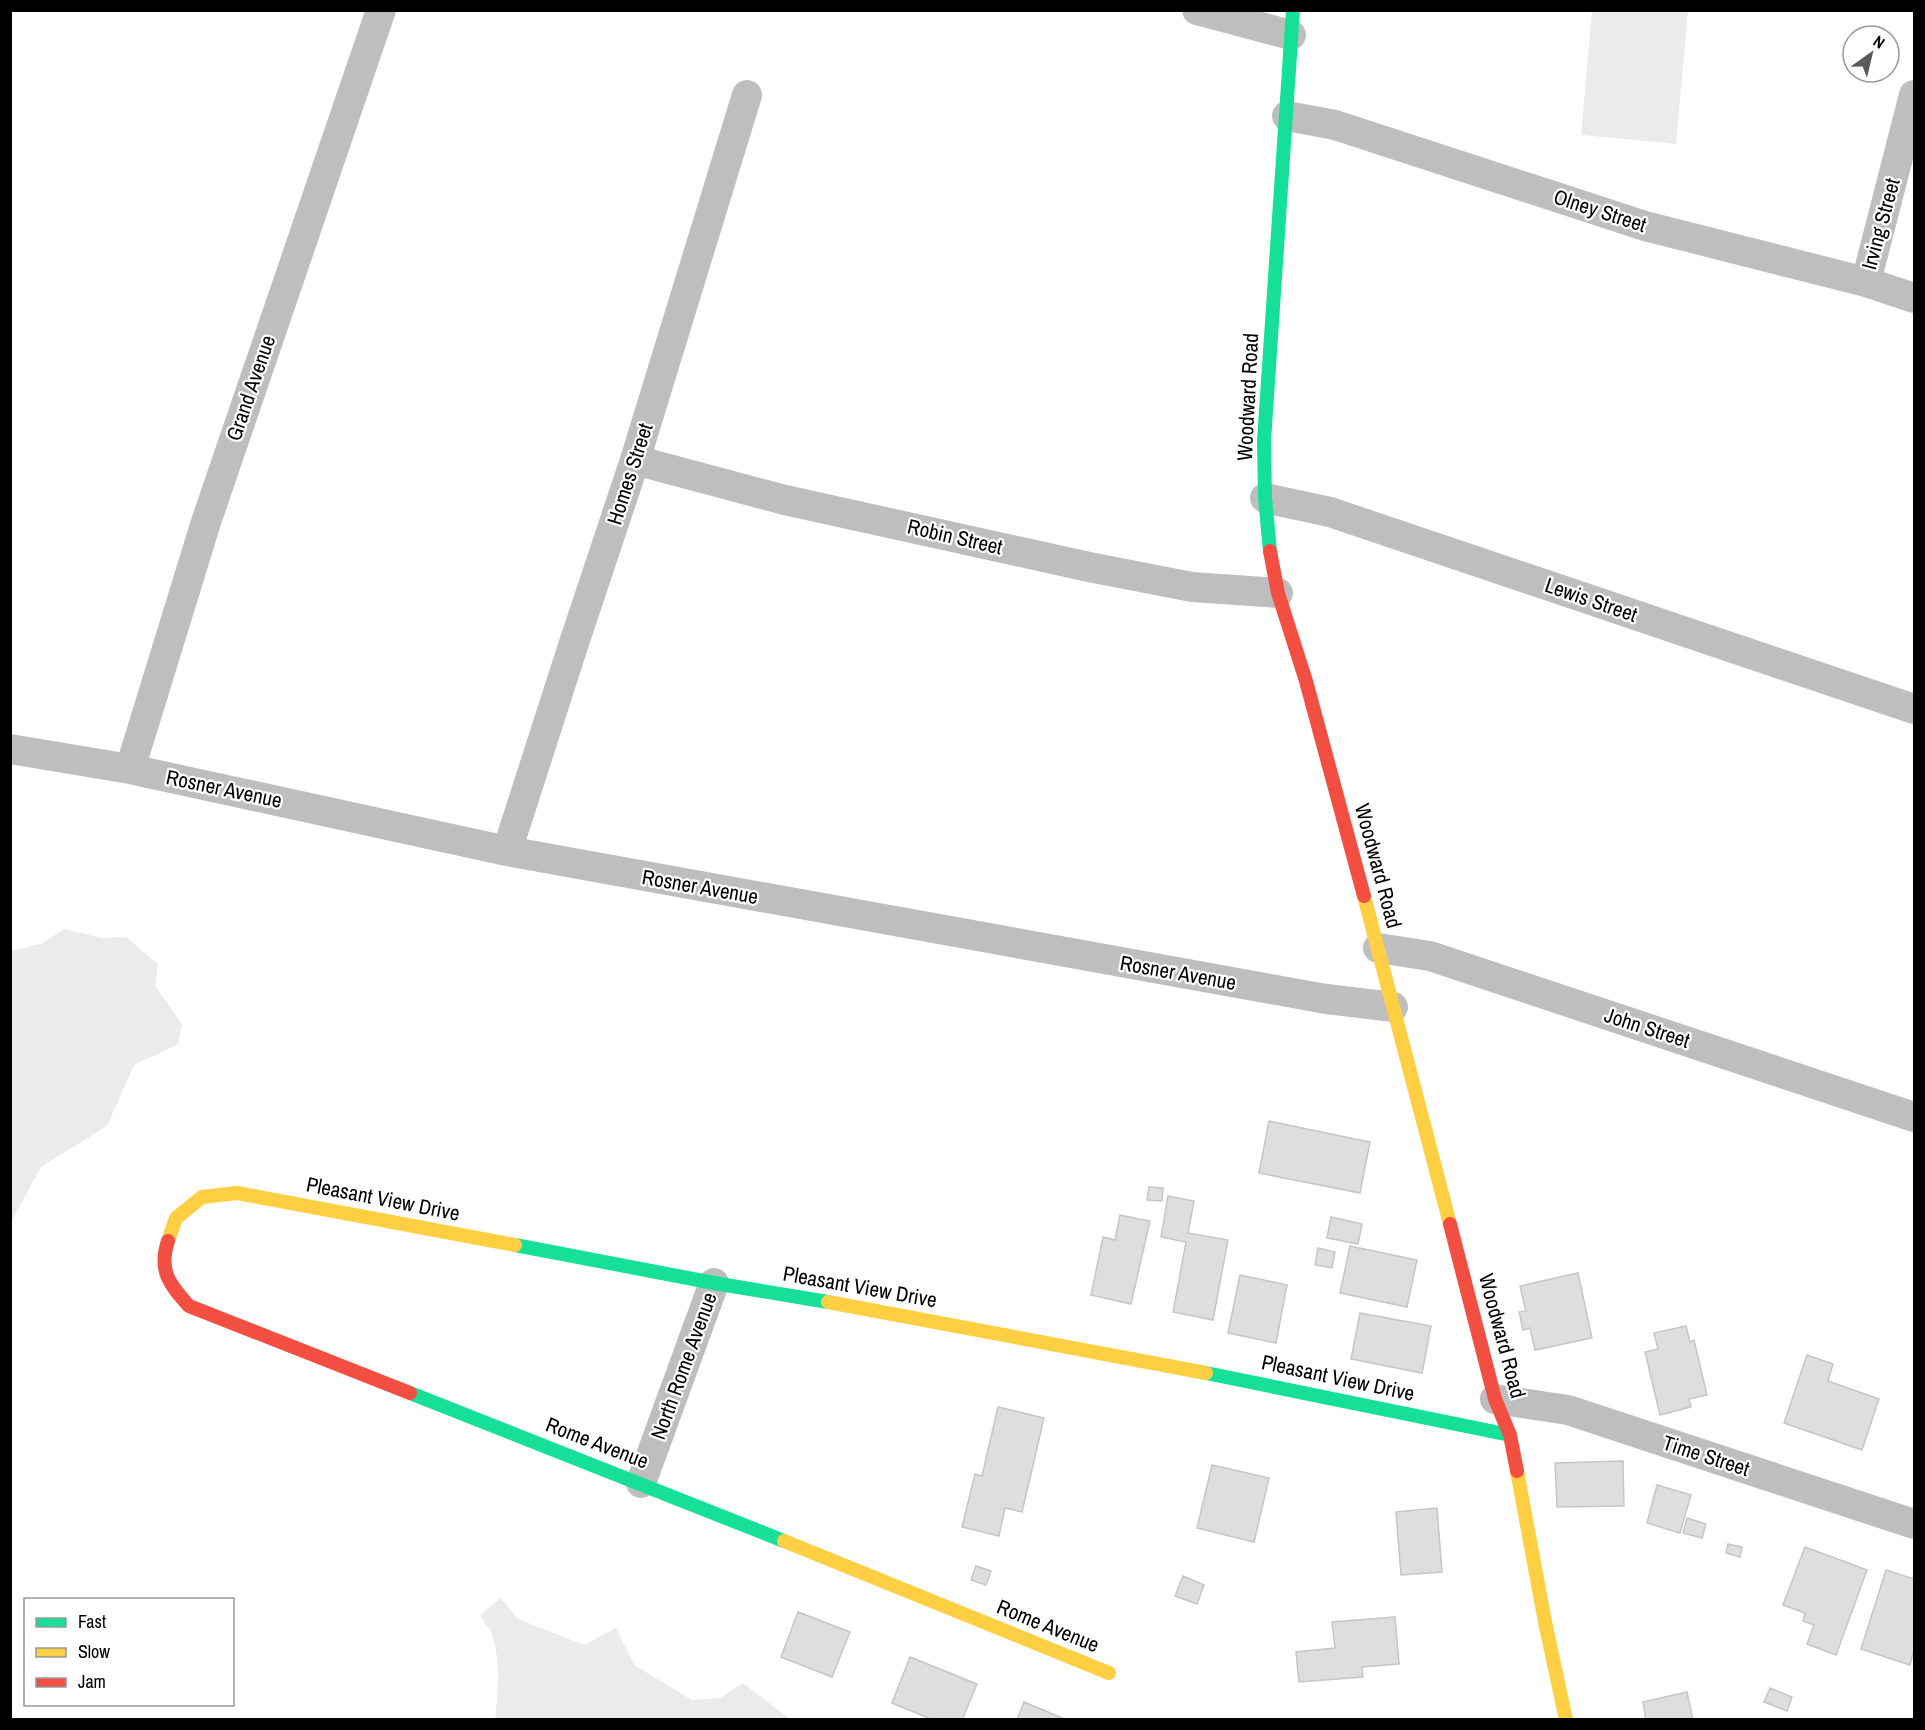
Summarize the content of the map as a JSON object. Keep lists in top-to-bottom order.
{
  "streets": {
    "street": [
      "Olney Street",
      "Irving Street",
      "Grand Avenue",
      "Woodward Road",
      "Homes Street",
      "Robin Street",
      "Lewis Street",
      "Rosner Avenue",
      "John Street",
      "Pleasant View Drive",
      "North Rome Avenue",
      "Rome Avenue",
      "Time Street"
    ]
  },
  "crossings": [
    ["Olney Street", "Irving Street"],
    ["Olney Street", "Woodward Road"],
    ["Grand Avenue", "Rosner Avenue"],
    ["Woodward Road", "Robin Street"],
    ["Woodward Road", "Lewis Street"],
    ["Woodward Road", "Rosner Avenue"],
    ["Woodward Road", "John Street"],
    ["Woodward Road", "Pleasant View Drive"],
    ["Woodward Road", "Time Street"],
    ["Homes Street", "Robin Street"],
    ["Homes Street", "Rosner Avenue"],
    ["Pleasant View Drive", "North Rome Avenue"],
    ["Pleasant View Drive", "Rome Avenue"],
    ["North Rome Avenue", "Rome Avenue"]
  ],
  "legend": ["Fast", "Slow", "Jam"],
  "north": "top right"
}
